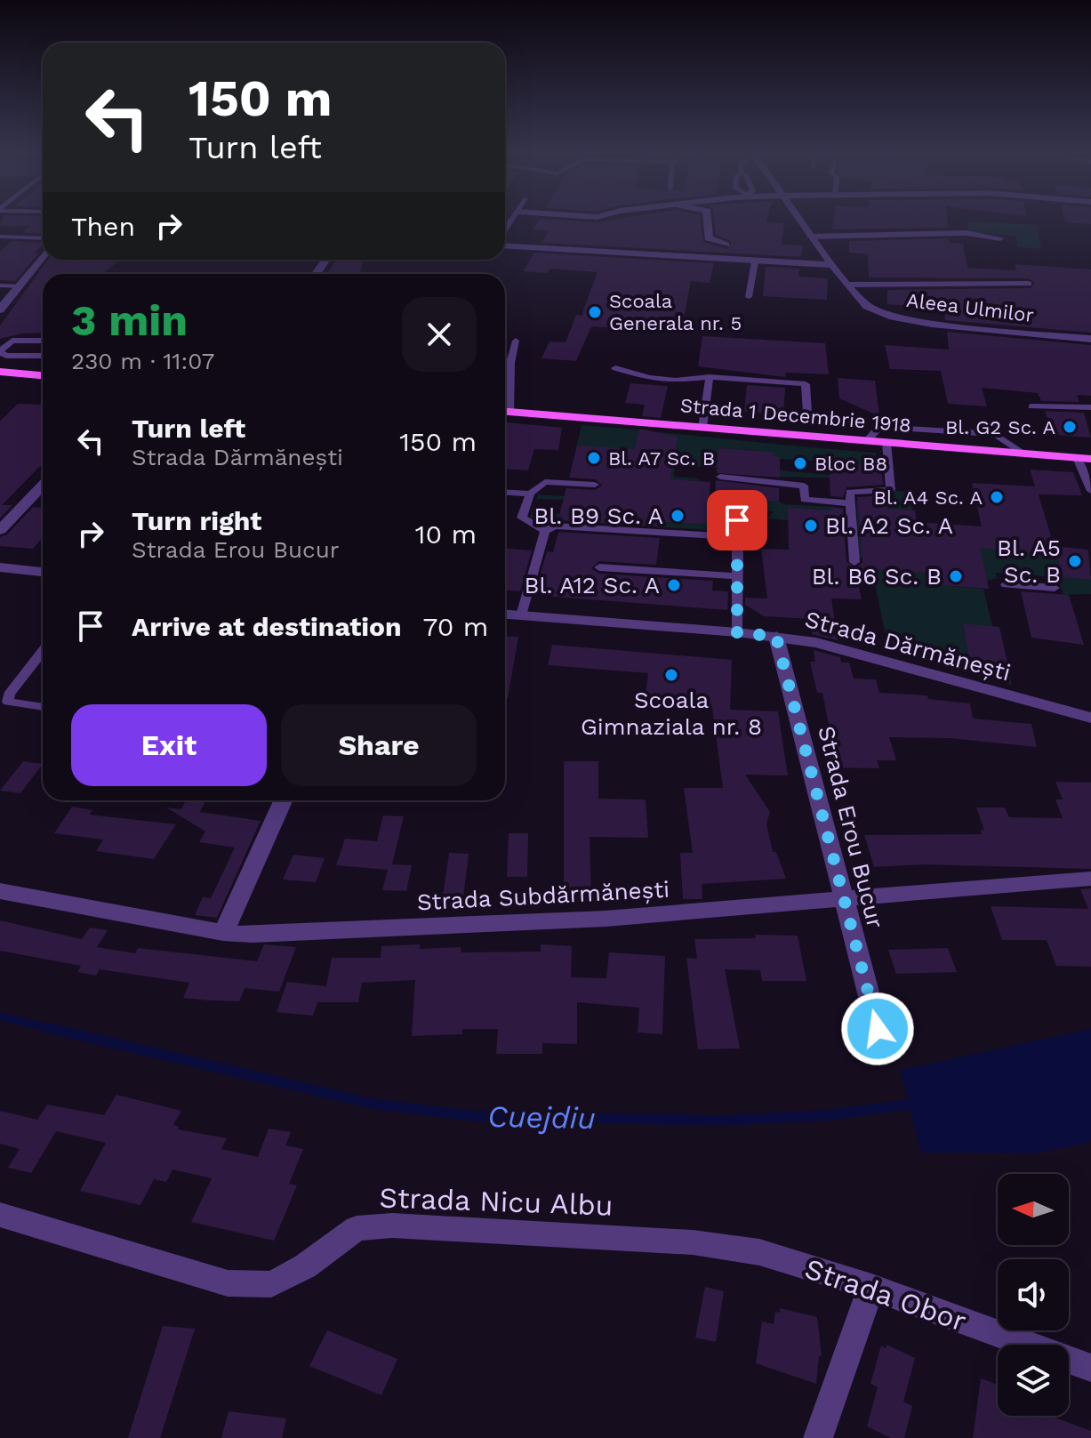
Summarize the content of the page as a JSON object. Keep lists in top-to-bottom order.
{
  "streets": {
    "main road": ["Strada 1 Decembrie 1918"],
    "street": [
      "Aleea Ulmilor",
      "Strada Dărmănești",
      "Strada Erou Bucur",
      "Strada Subdărmănești",
      "Strada Nicu Albu",
      "Strada Obor"
    ]
  },
  "crossings": [
    ["Strada Dărmănești", "Strada Erou Bucur"],
    ["Strada Erou Bucur", "Strada Subdărmănești"],
    ["Strada Nicu Albu", "Strada Obor"]
  ],
  "water": ["Cuejdiu"],
  "places": [
    "Scoala Generala nr. 5",
    "Bl. G2 Sc. A",
    "Bl. A7 Sc. B",
    "Bloc B8",
    "Bl. A4 Sc. A",
    "Bl. B9 Sc. A",
    "Bl. A2 Sc. A",
    "Bl. A5 Sc. B",
    "Bl. B6 Sc. B",
    "Bl. A12 Sc. A",
    "Scoala Gimnaziala nr. 8"
  ],
  "north": "left",
  "page": {
    "turn": ["150 m", "Turn left"],
    "then": "Then",
    "heading": ["3 min", "230 m · 11:07"],
    "list": [
      {
        "name": "Turn left",
        "note": "Strada Dărmănești",
        "value": "150 m"
      },
      {
        "name": "Turn right",
        "note": "Strada Erou Bucur",
        "value": "10 m"
      },
      {
        "name": "Arrive at destination",
        "value": "70 m"
      }
    ],
    "buttons": ["Exit", "Share"]
  }
}
